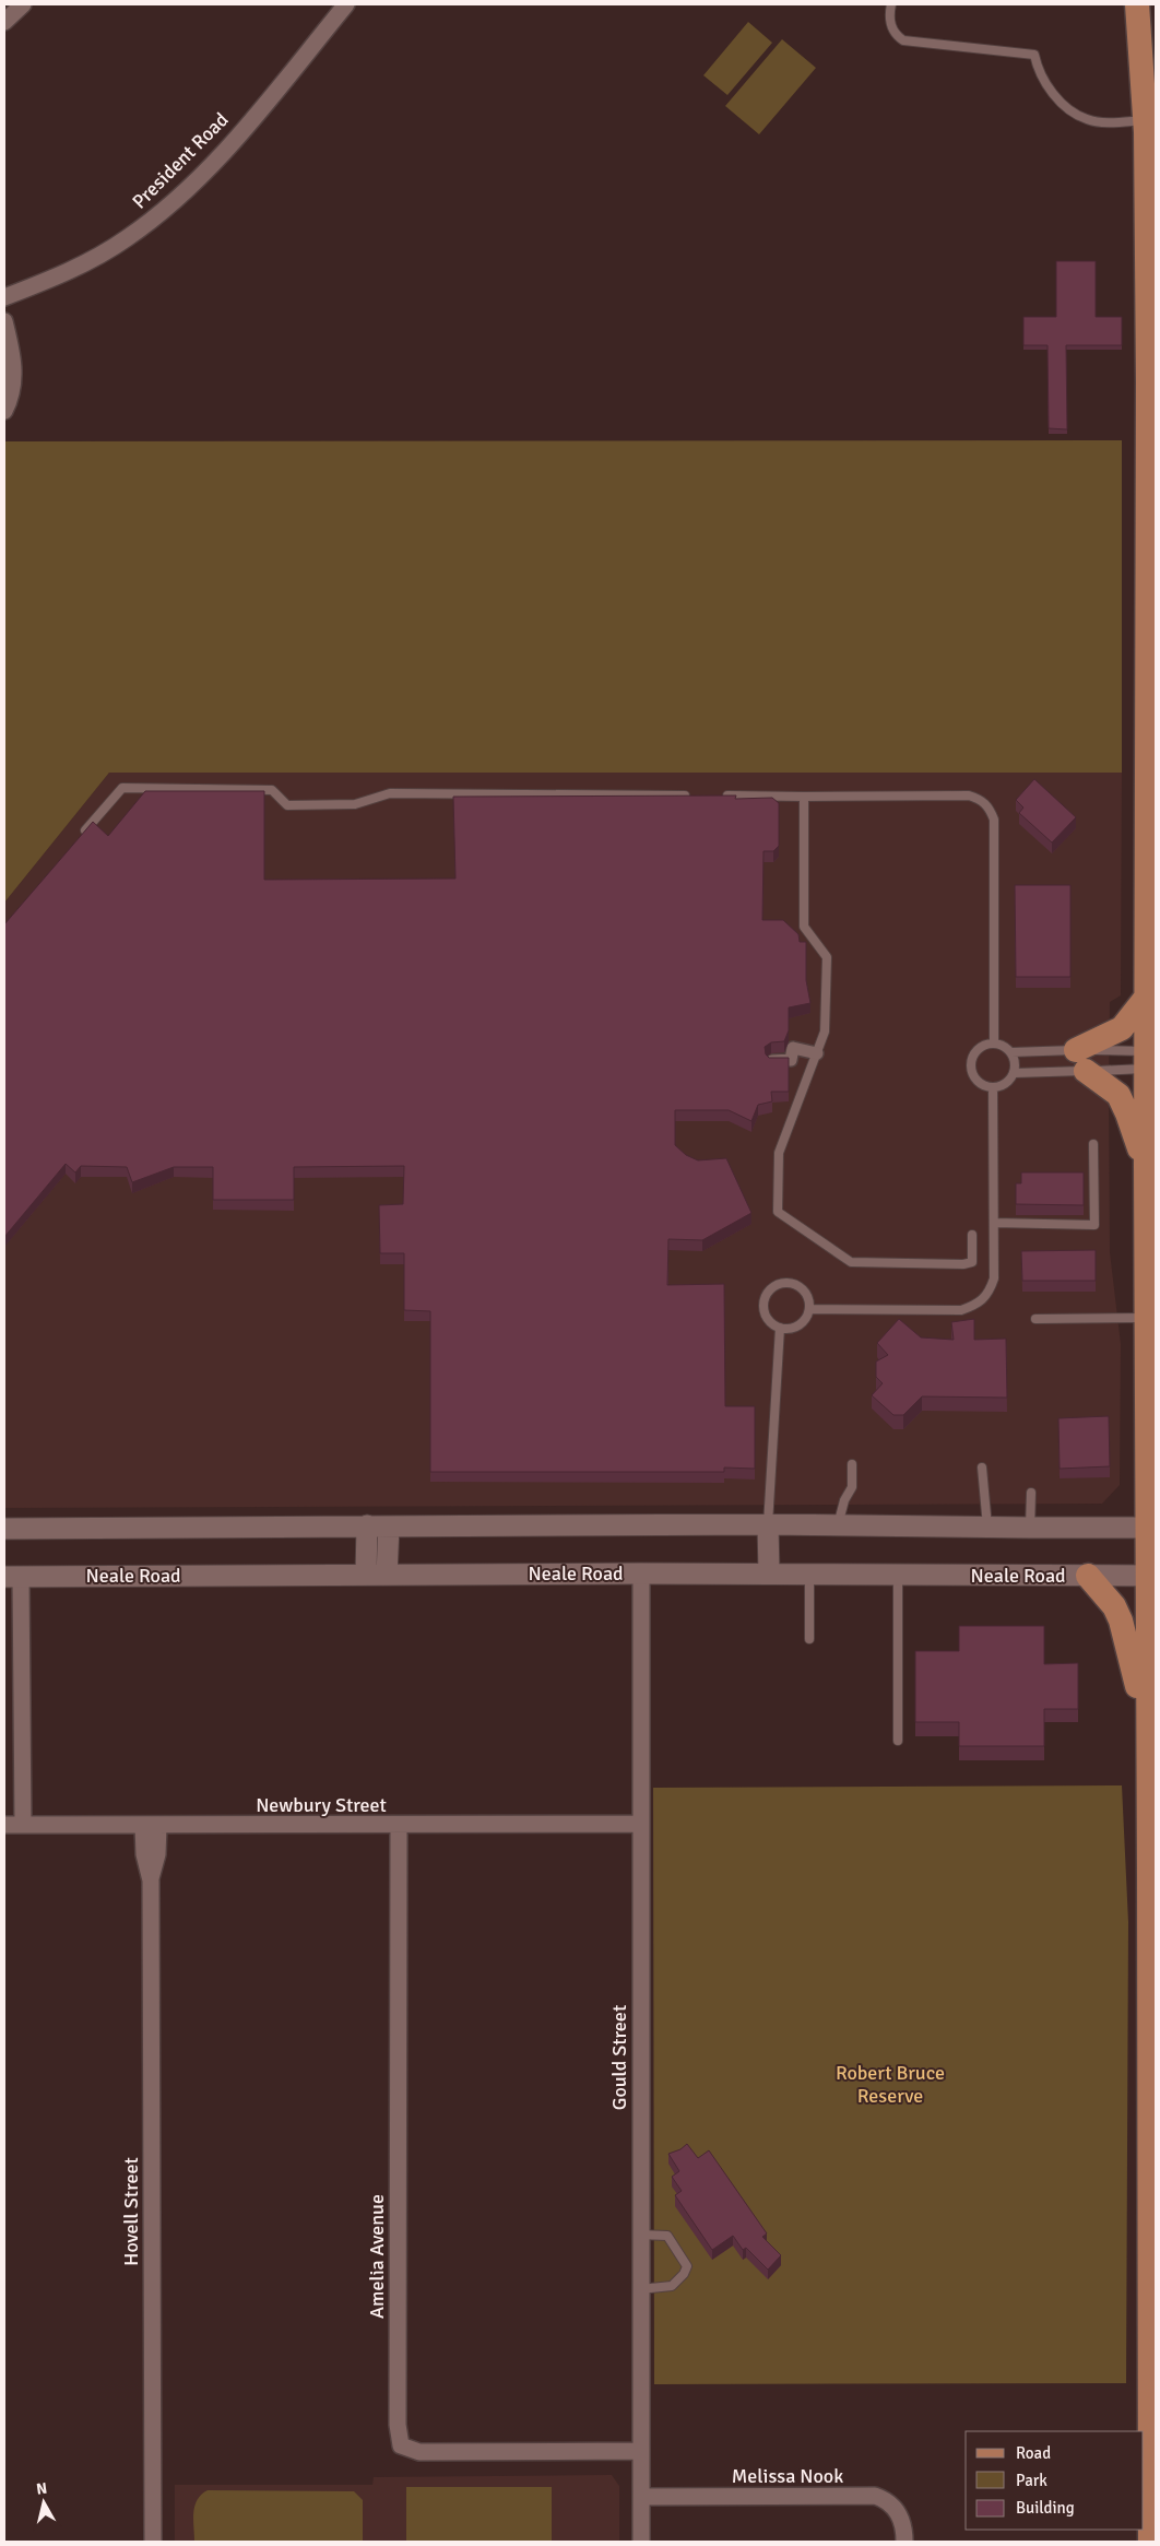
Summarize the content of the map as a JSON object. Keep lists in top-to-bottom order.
{
  "streets": {
    "street": [
      "President Road",
      "Neale Road",
      "Newbury Street",
      "Gould Street",
      "Hovell Street",
      "Amelia Avenue",
      "Melissa Nook"
    ]
  },
  "crossings": [
    ["Neale Road", "Gould Street"],
    ["Newbury Street", "Gould Street"],
    ["Newbury Street", "Hovell Street"],
    ["Newbury Street", "Amelia Avenue"],
    ["Gould Street", "Amelia Avenue"],
    ["Gould Street", "Melissa Nook"]
  ],
  "parks": ["Robert Bruce Reserve"],
  "legend": ["Road", "Park", "Building"],
  "north": "top"
}
